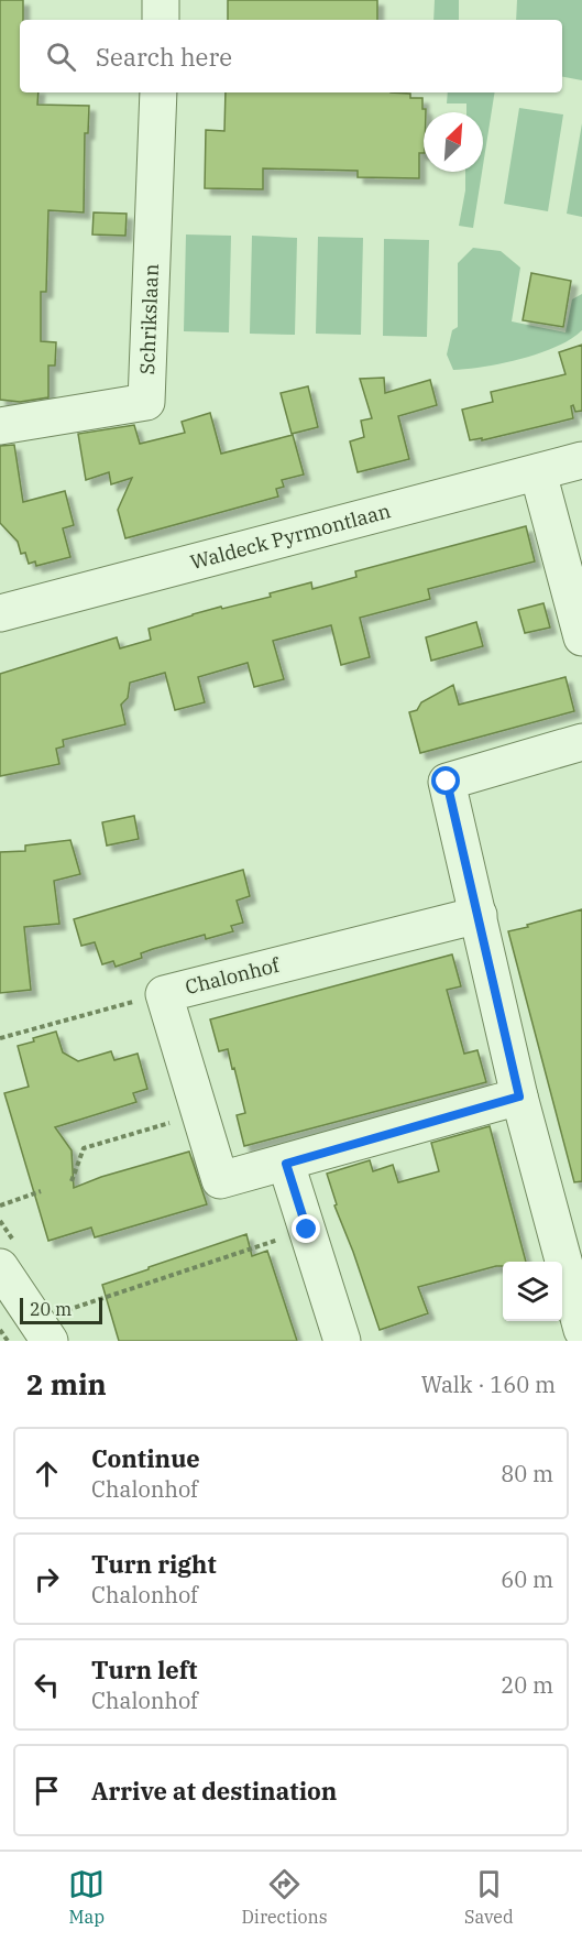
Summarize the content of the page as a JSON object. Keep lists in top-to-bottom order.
{
  "streets": {
    "street": ["Schrikslaan", "Waldeck Pyrmontlaan", "Chalonhof"]
  },
  "scale_bar": "20 m",
  "north": "top right",
  "page": {
    "search": "Search here",
    "scale": "20 m",
    "heading": ["2 min", "Walk · 160 m"],
    "list": [
      ["Continue", "Chalonhof", "80 m"],
      ["Turn right", "Chalonhof", "60 m"],
      ["Turn left", "Chalonhof", "20 m"],
      "Arrive at destination"
    ],
    "nav": ["Map", "Directions", "Saved"]
  }
}
